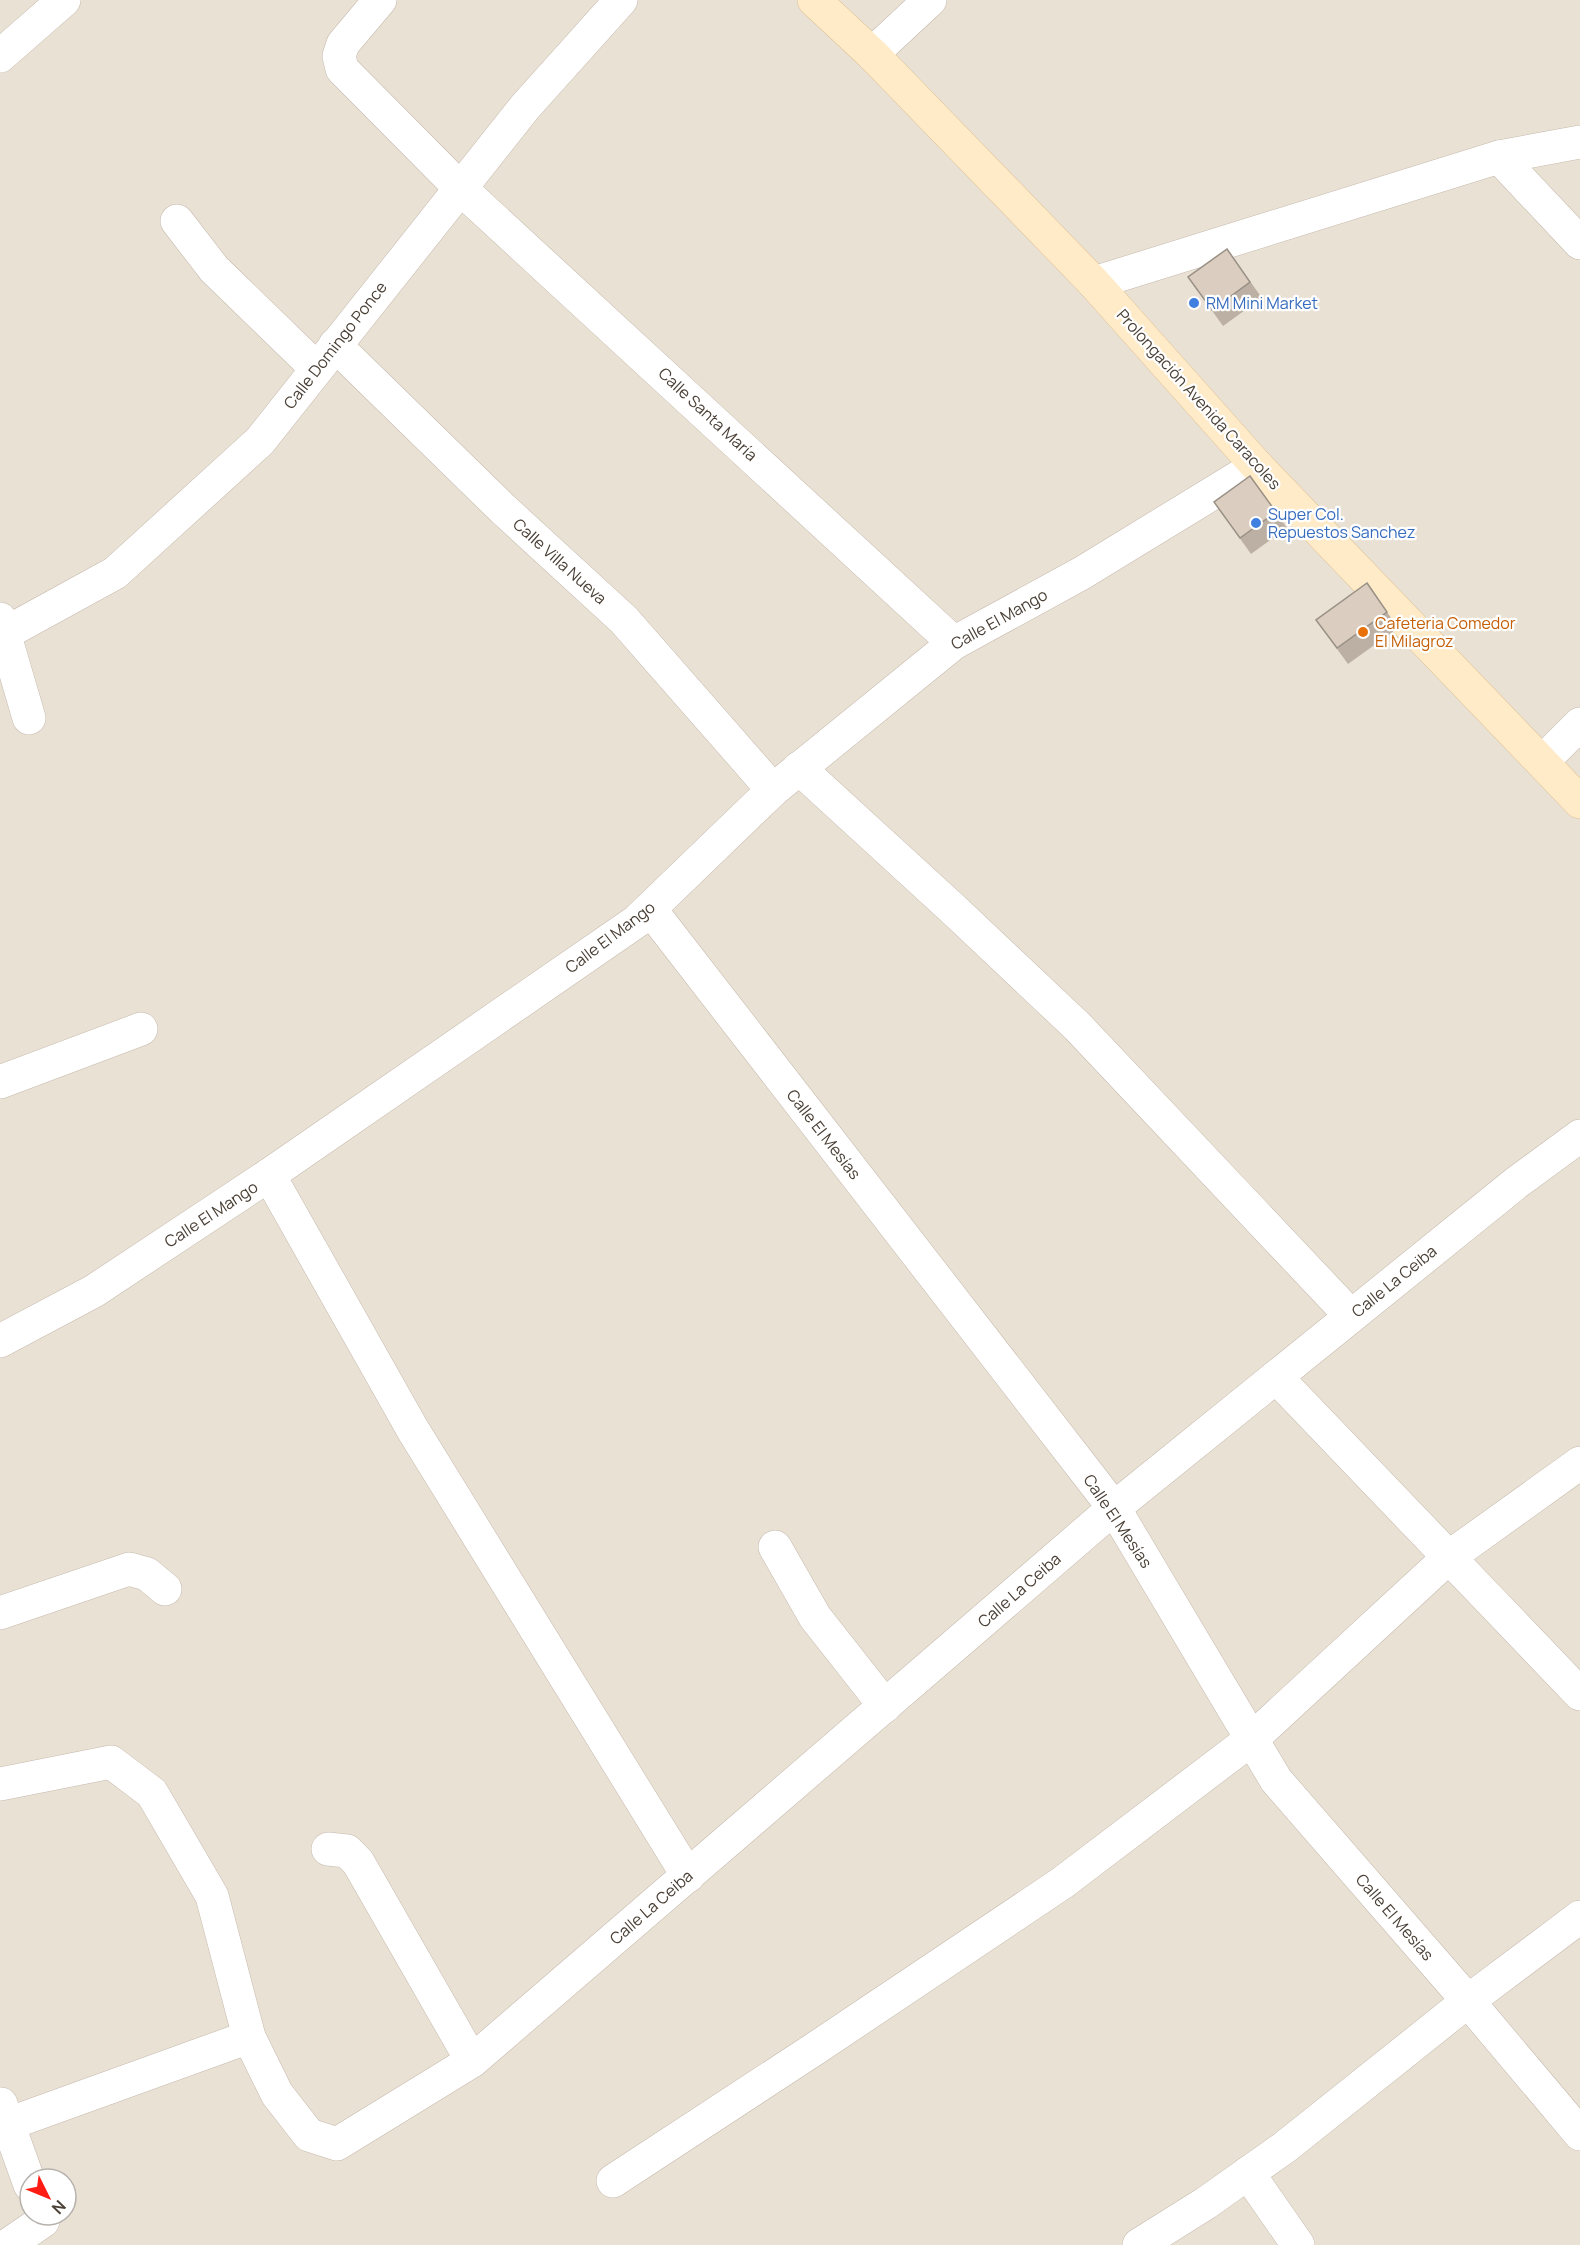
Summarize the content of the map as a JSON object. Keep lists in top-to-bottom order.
{
  "streets": {
    "street": [
      "Calle Domingo Ponce",
      "Prolongación Avenida Caracoles",
      "Calle Santa María",
      "Calle Villa Nueva",
      "Calle El Mango",
      "Calle El Mesías",
      "Calle La Ceiba"
    ]
  },
  "crossings": [
    ["Calle Domingo Ponce", "Calle Santa María"],
    ["Calle Domingo Ponce", "Calle Villa Nueva"],
    ["Prolongación Avenida Caracoles", "Calle El Mango"],
    ["Calle Santa María", "Calle El Mango"],
    ["Calle Villa Nueva", "Calle El Mango"],
    ["Calle El Mango", "Calle El Mesías"],
    ["Calle El Mesías", "Calle La Ceiba"]
  ],
  "places": ["RM Mini Market", "Super Col. Repuestos Sanchez", "Cafeteria Comedor El Milagroz"],
  "north": "bottom right"
}
